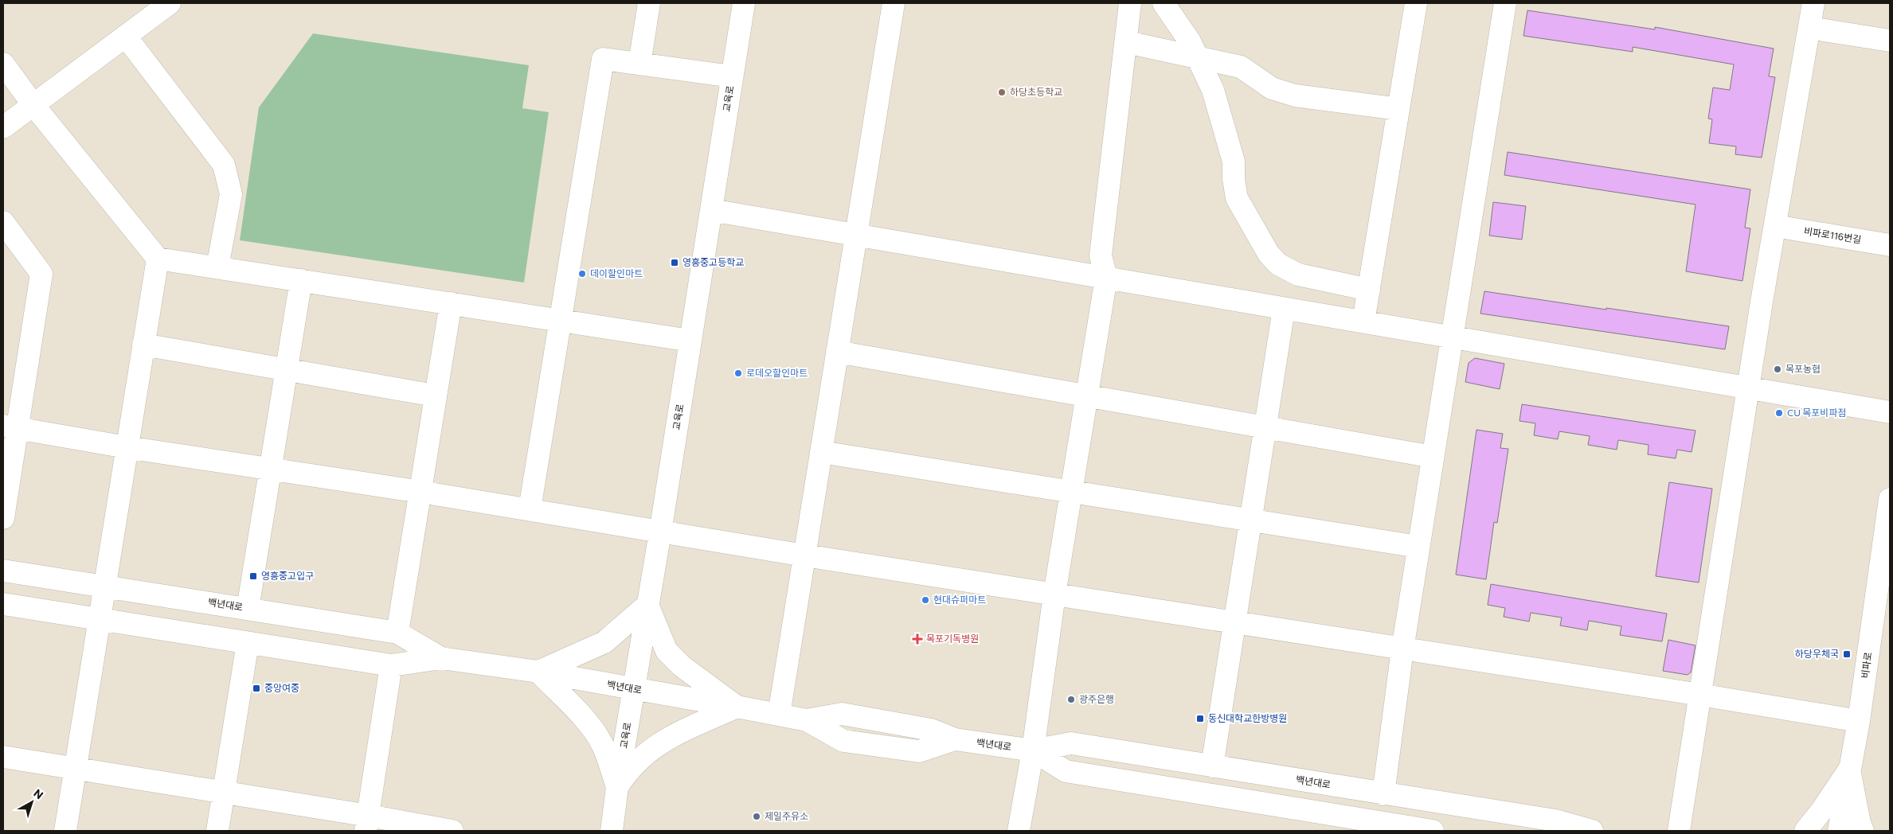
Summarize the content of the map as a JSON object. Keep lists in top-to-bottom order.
{
  "streets": {
    "street": [
      "교육로",
      "비파로116번길",
      "백년대로",
      "비파로"
    ]
  },
  "crossings": [
    ["교육로", "백년대로"]
  ],
  "places": {
    "other": [
      "하당초등학교",
      "데이할인마트",
      "목포농협",
      "로데오할인마트",
      "CU 목포비파점",
      "현대슈퍼마트",
      "광주은행",
      "제일주유소"
    ],
    "transit": [
      "영흥중고등학교",
      "영흥중고입구",
      "하당우체국",
      "중앙여중",
      "동신대학교한방병원"
    ],
    "health": ["목포기독병원"]
  },
  "north": "top right"
}
